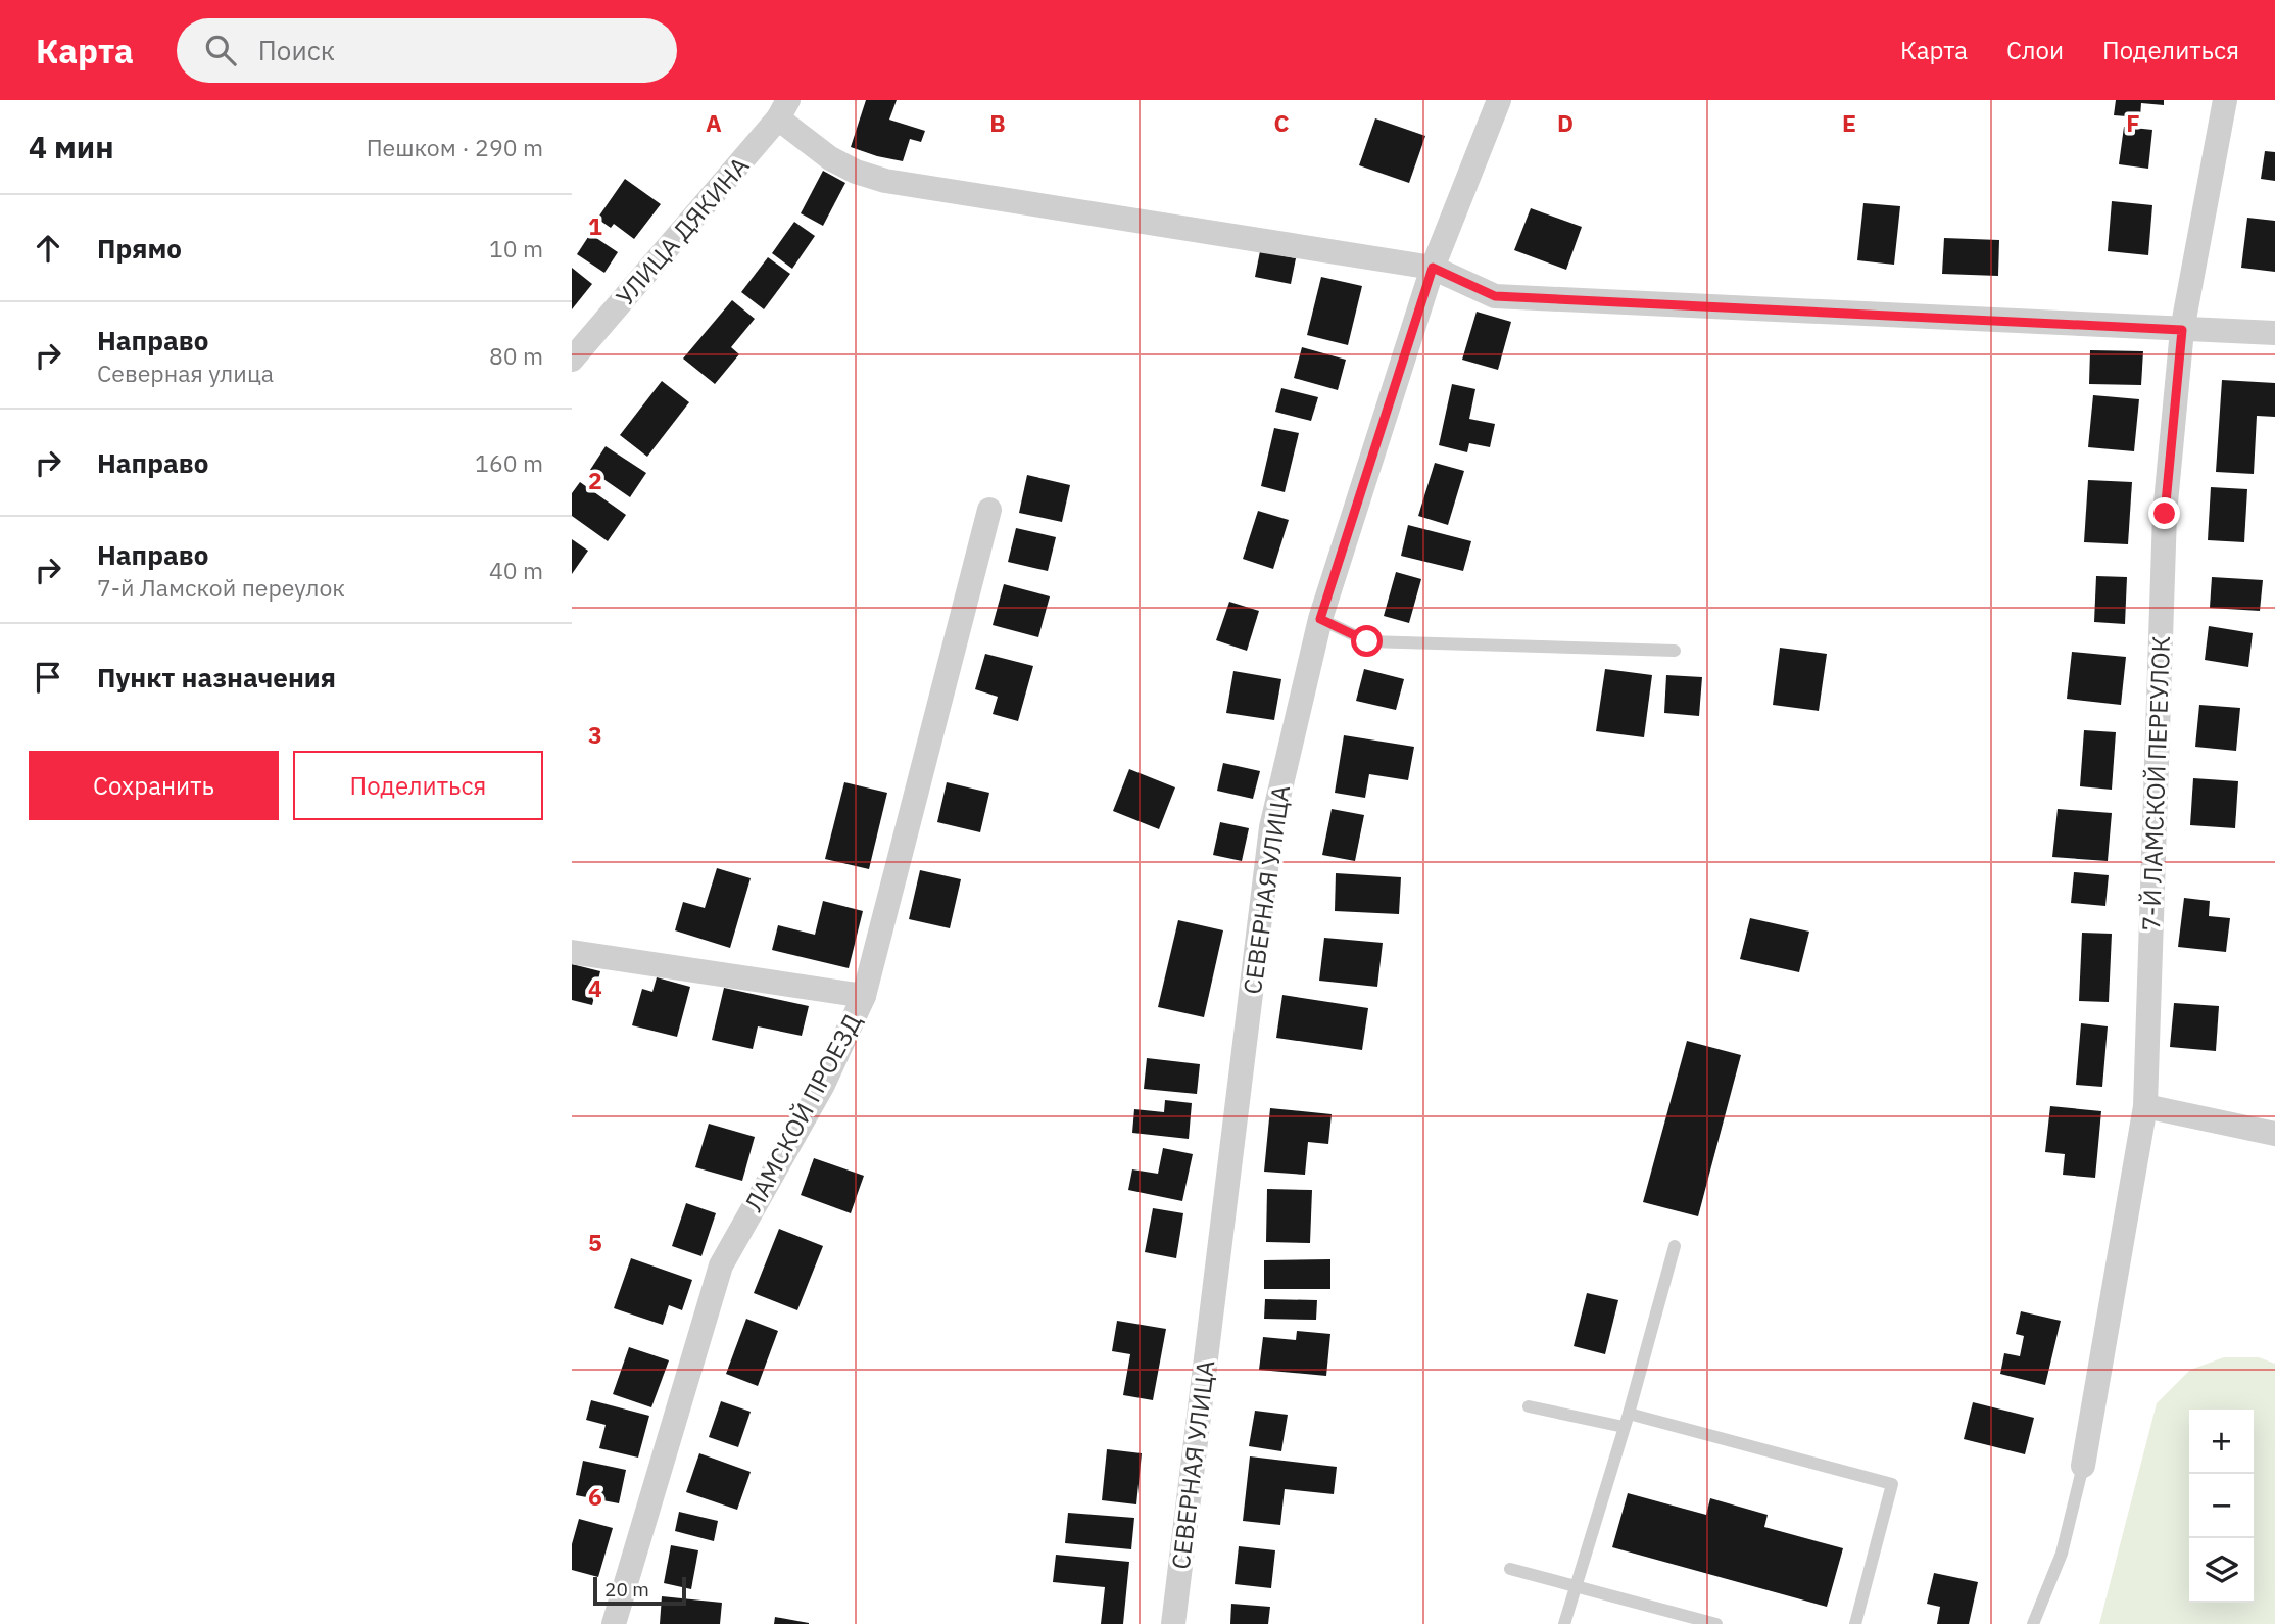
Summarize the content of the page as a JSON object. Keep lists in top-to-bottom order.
{
  "streets": {
    "street": [
      "УЛИЦА ДЯКИНА",
      "7-Й ЛАМСКОЙ ПЕРЕУЛОК",
      "СЕВЕРНАЯ УЛИЦА",
      "ЛАМСКОЙ ПРОЕЗД"
    ]
  },
  "scale_bar": "20 m",
  "page": {
    "header": "Карта",
    "search": "Поиск",
    "nav": ["Карта", "Слои", "Поделиться"],
    "heading": ["4 мин", "Пешком · 290 m"],
    "list": [
      ["Прямо", "10 m"],
      ["Направо", "Северная улица", "80 m"],
      ["Направо", "160 m"],
      ["Направо", "7-й Ламской переулок", "40 m"],
      "Пункт назначения"
    ],
    "buttons": ["Сохранить", "Поделиться"],
    "map_buttons": ["+", "−"],
    "scale": "20 m"
  },
  "grid": {
    "columns": [
      "A",
      "B",
      "C",
      "D",
      "E",
      "F"
    ],
    "rows": [
      "1",
      "2",
      "3",
      "4",
      "5",
      "6"
    ]
  }
}
